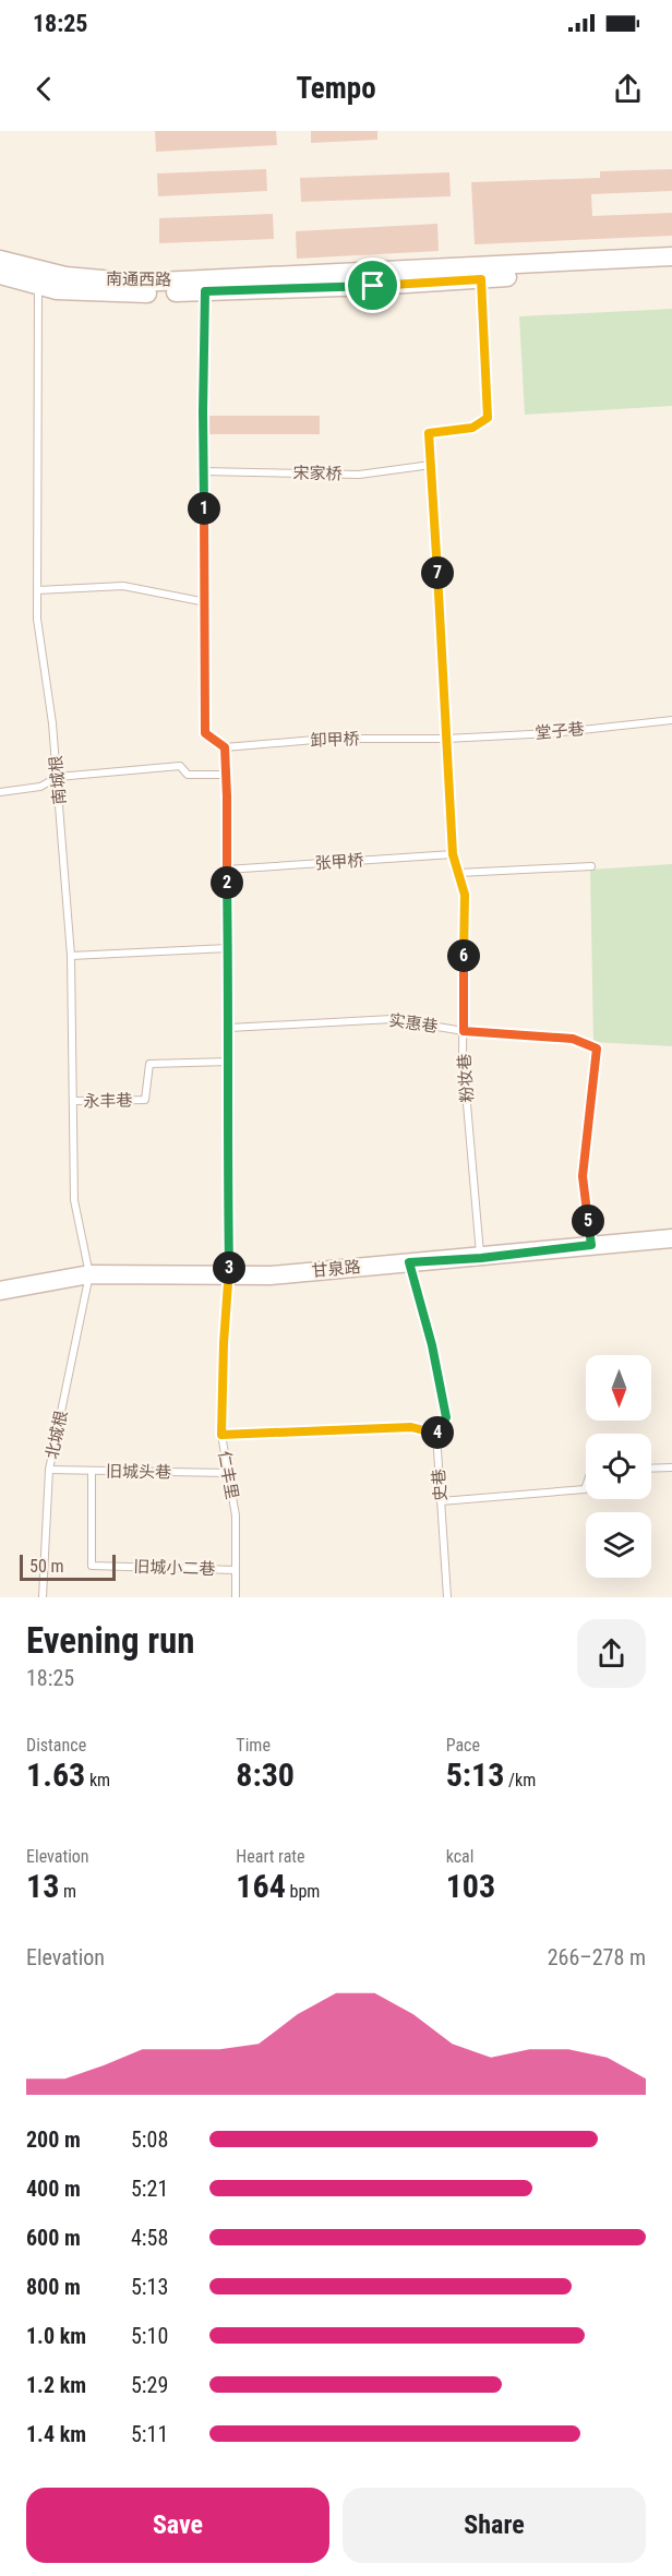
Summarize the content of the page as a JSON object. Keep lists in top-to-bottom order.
{
  "streets": {
    "main road": ["南通西路", "甘泉路"],
    "lane": [
      "宋家桥",
      "堂子巷",
      "卸甲桥",
      "南城根",
      "张甲桥",
      "实惠巷",
      "粉妆巷",
      "永丰巷",
      "北城根",
      "旧城头巷",
      "仁丰里",
      "史巷",
      "旧城小二巷"
    ]
  },
  "crossings": [
    ["南通西路", "南城根"],
    ["南通西路", "粉妆巷"],
    ["宋家桥", "粉妆巷"],
    ["堂子巷", "卸甲桥"],
    ["堂子巷", "粉妆巷"],
    ["卸甲桥", "粉妆巷"],
    ["卸甲桥", "仁丰里"],
    ["南城根", "永丰巷"],
    ["南城根", "甘泉路"],
    ["南城根", "北城根"],
    ["张甲桥", "粉妆巷"],
    ["张甲桥", "仁丰里"],
    ["实惠巷", "粉妆巷"],
    ["实惠巷", "甘泉路"],
    ["实惠巷", "仁丰里"],
    ["粉妆巷", "甘泉路"],
    ["永丰巷", "仁丰里"],
    ["甘泉路", "北城根"],
    ["甘泉路", "仁丰里"],
    ["甘泉路", "史巷"],
    ["北城根", "旧城头巷"],
    ["旧城头巷", "仁丰里"],
    ["旧城头巷", "旧城小二巷"],
    ["仁丰里", "旧城小二巷"]
  ],
  "scale_bar": "50 m",
  "north": "bottom",
  "page": {
    "status": "18:25",
    "header": "Tempo",
    "pins": [
      "1",
      "7",
      "2",
      "6",
      "5",
      "3",
      "4"
    ],
    "scale": "50 m",
    "heading": ["Evening run", "18:25"],
    "stats": [
      ["Distance", "1.63 km"],
      ["Time", "8:30"],
      ["Pace", "5:13 /km"],
      ["Elevation", "13 m"],
      ["Heart rate", "164 bpm"],
      ["kcal", "103"]
    ],
    "chart": ["Elevation", "266–278 m"],
    "list": [
      {
        "name": "200 m",
        "note": "5:08"
      },
      {
        "name": "400 m",
        "note": "5:21"
      },
      {
        "name": "600 m",
        "note": "4:58"
      },
      {
        "name": "800 m",
        "note": "5:13"
      },
      {
        "name": "1.0 km",
        "note": "5:10"
      },
      {
        "name": "1.2 km",
        "note": "5:29"
      },
      {
        "name": "1.4 km",
        "note": "5:11"
      }
    ],
    "buttons": ["Save", "Share"]
  }
}
